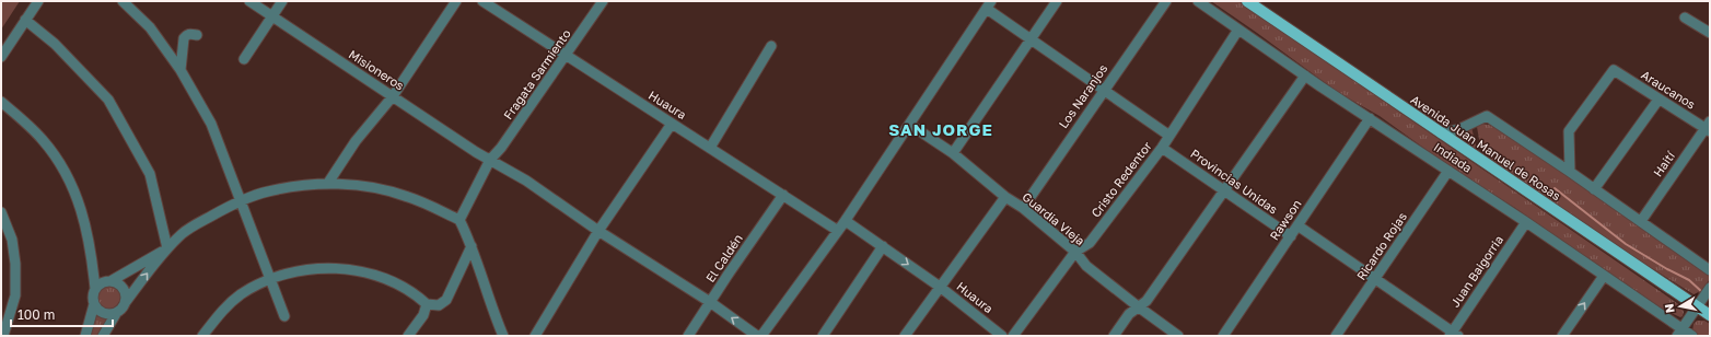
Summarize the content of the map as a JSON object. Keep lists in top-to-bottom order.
{
  "streets": {
    "main road": ["Avenida Juan Manuel de Rosas"],
    "street": [
      "Misioneros",
      "Fragata Sarmiento",
      "Araucanos",
      "Los Naranjos",
      "Huaura",
      "Indiada",
      "Haití",
      "Cristo Redentor",
      "Provincias Unidas",
      "Guardia Vieja",
      "Rawson",
      "Ricardo Rojas",
      "El Caldén",
      "Juan Baigorria"
    ]
  },
  "crossings": [
    ["Misioneros", "Fragata Sarmiento"],
    ["Misioneros", "El Caldén"],
    ["Fragata Sarmiento", "Huaura"],
    ["Araucanos", "Indiada"],
    ["Araucanos", "Haití"],
    ["Los Naranjos", "Guardia Vieja"],
    ["Huaura", "El Caldén"],
    ["Avenida Juan Manuel de Rosas", "Indiada"],
    ["Indiada", "Haití"],
    ["Indiada", "Cristo Redentor"],
    ["Indiada", "Rawson"],
    ["Indiada", "Ricardo Rojas"],
    ["Indiada", "Juan Baigorria"],
    ["Cristo Redentor", "Provincias Unidas"],
    ["Cristo Redentor", "Guardia Vieja"],
    ["Provincias Unidas", "Rawson"]
  ],
  "districts": ["SAN JORGE"],
  "scale_bar": "100 m",
  "north": "left"
}
